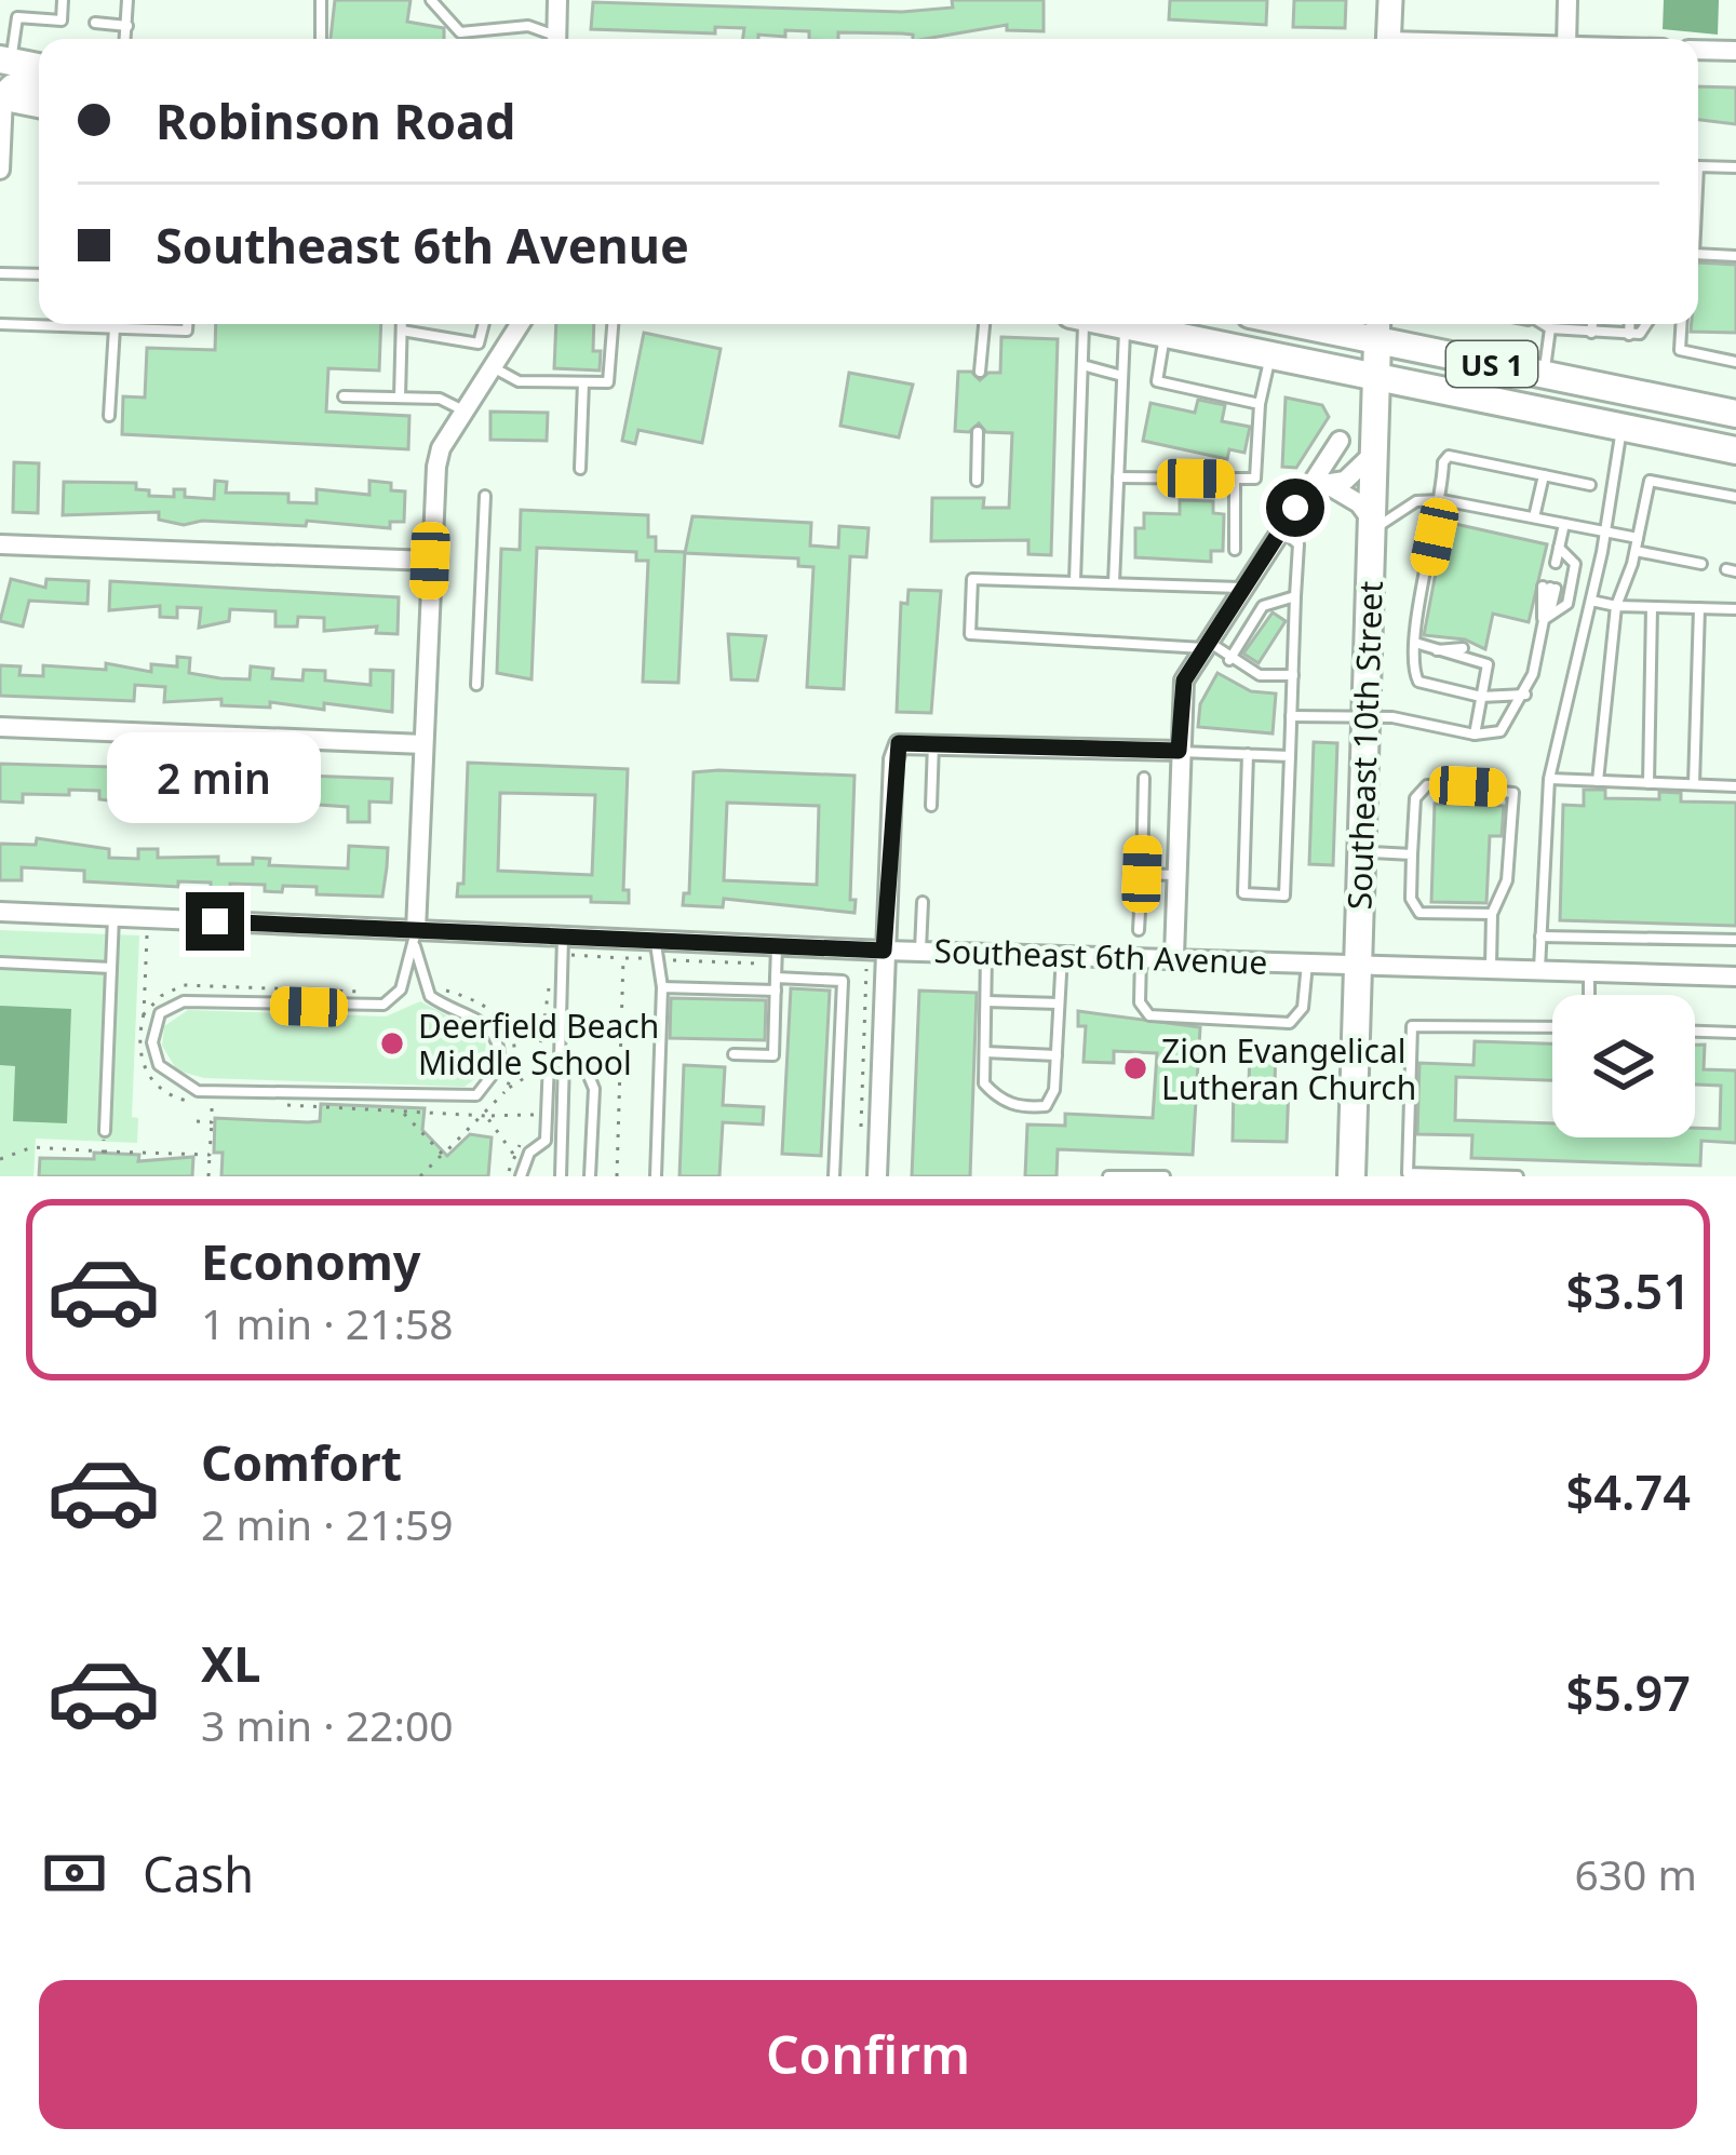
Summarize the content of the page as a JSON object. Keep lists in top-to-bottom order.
{
  "streets": {
    "main road": ["US 1", "Southeast 10th Street"],
    "street": ["Southeast 6th Avenue"]
  },
  "crossings": [
    ["US 1", "Southeast 10th Street"],
    ["Southeast 10th Street", "Southeast 6th Avenue"]
  ],
  "places": ["Deerfield Beach Middle School", "Zion Evangelical Lutheran Church"],
  "page": {
    "banner": ["Robinson Road", "Southeast 6th Avenue"],
    "bubble": "2 min",
    "list": [
      {
        "name": "Economy",
        "note": "1 min · 21:58",
        "value": "$3.51"
      },
      {
        "name": "Comfort",
        "note": "2 min · 21:59",
        "value": "$4.74"
      },
      {
        "name": "XL",
        "note": "3 min · 22:00",
        "value": "$5.97"
      }
    ],
    "pay": ["Cash", "630 m"],
    "buttons": "Confirm"
  }
}
